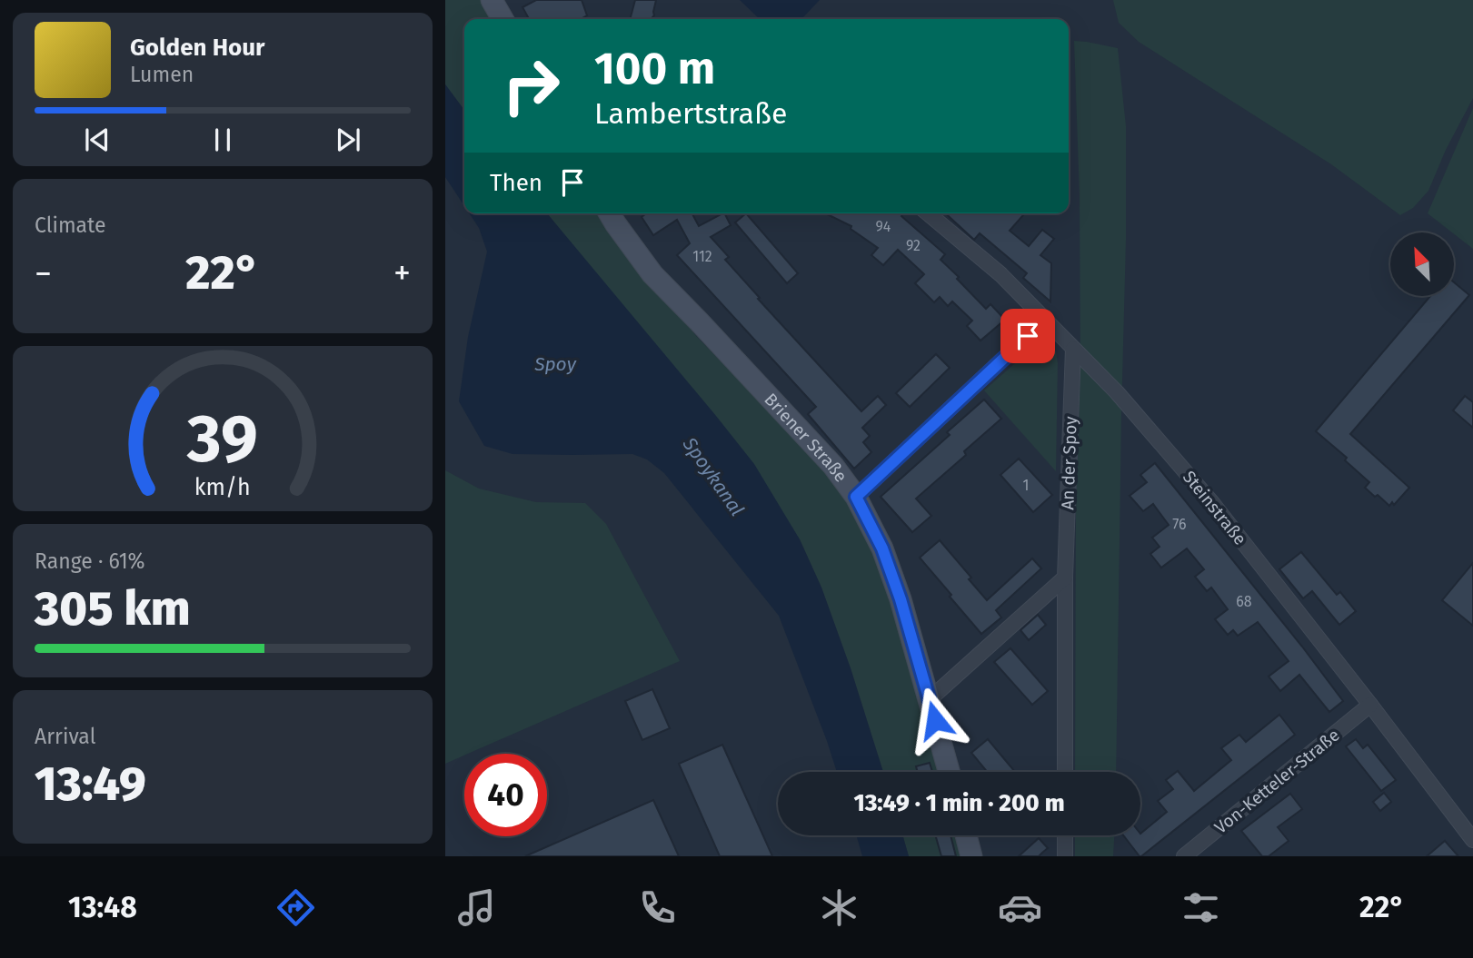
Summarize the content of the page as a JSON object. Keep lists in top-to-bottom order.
{
  "streets": {
    "street": [
      "Briener Straße",
      "An der Spoy",
      "Steinstraße",
      "Von-Ketteler-Straße"
    ]
  },
  "crossings": [
    ["An der Spoy", "Steinstraße"],
    ["Steinstraße", "Von-Ketteler-Straße"]
  ],
  "water": ["Spoy", "Spoykanal"],
  "house_numbers": [
    "94",
    "92",
    "112",
    "1",
    "76",
    "68"
  ],
  "north": "top left",
  "page": {
    "turn": ["100 m", "Lambertstraße"],
    "song": ["Golden Hour", "Lumen"],
    "then": "Then",
    "tile": [
      "Climate",
      ["Range · 61%", "305 km"],
      ["Arrival", "13:49"]
    ],
    "heat": ["−", "22°", "+"],
    "limit": "40",
    "trip": "13:49 · 1 min · 200 m",
    "tabs": ["13:48", "22°"],
    "gauge": ["39", "km/h"]
  }
}
